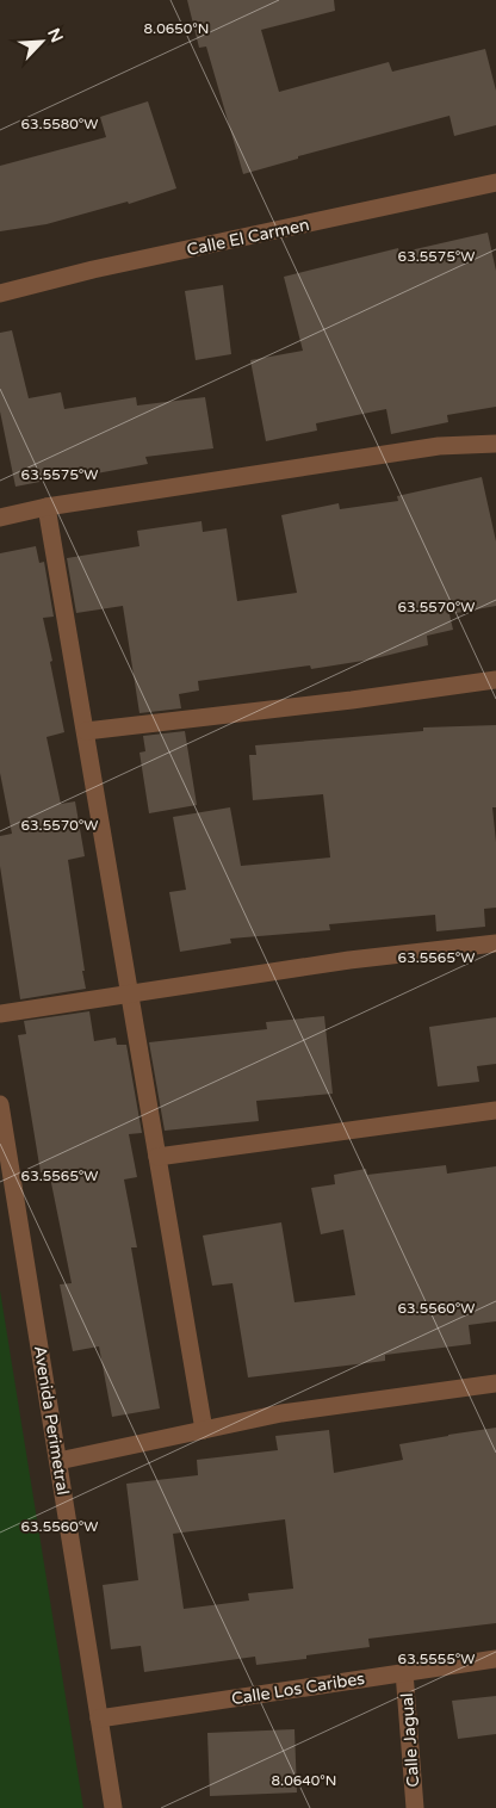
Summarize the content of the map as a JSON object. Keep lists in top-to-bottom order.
{
  "streets": {
    "street": [
      "Calle El Carmen",
      "Avenida Perimetral",
      "Calle Los Caribes",
      "Calle Jagual"
    ]
  },
  "crossings": [
    ["Avenida Perimetral", "Calle Los Caribes"],
    ["Calle Los Caribes", "Calle Jagual"]
  ],
  "north": "top right",
  "coordinates": [
    "8.0650°N",
    "63.5580°W",
    "63.5575°W",
    "63.5570°W",
    "63.5565°W",
    "63.5560°W",
    "63.5555°W",
    "8.0640°N"
  ]
}
